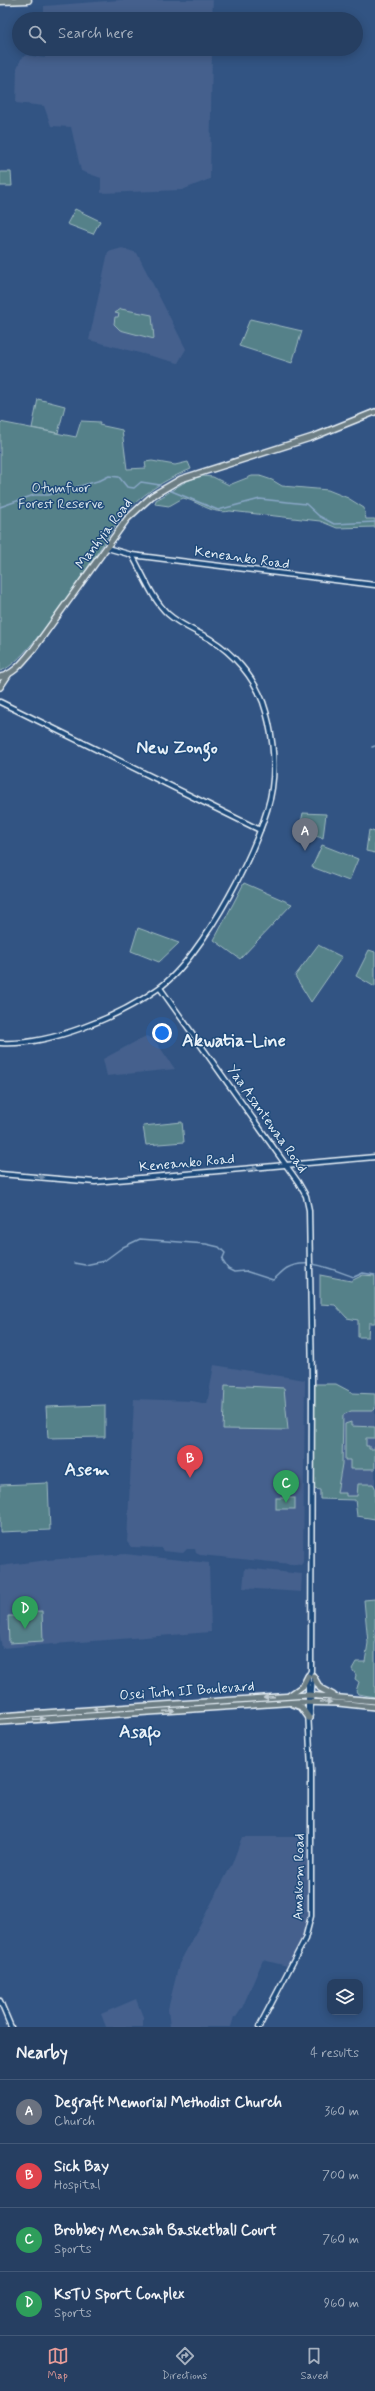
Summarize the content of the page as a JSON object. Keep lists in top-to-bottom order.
{
  "streets": {
    "main road": ["Manhyia Road", "Osei Tutu II Boulevard"],
    "street": ["Keneanko Road", "Yaa Asantewaa Road", "Amakom Road"]
  },
  "crossings": [
    ["Manhyia Road", "Keneanko Road"],
    ["Keneanko Road", "Yaa Asantewaa Road"],
    ["Yaa Asantewaa Road", "Amakom Road"],
    ["Osei Tutu II Boulevard", "Amakom Road"]
  ],
  "one_way": ["Keneanko Road"],
  "districts": [
    "New Zongo",
    "Akwatia-Line",
    "Asem",
    "Asafo"
  ],
  "parks": ["Otumfuor Forest Reserve"],
  "page": {
    "search": "Search here",
    "pins": [
      "A",
      "B",
      "C",
      "D"
    ],
    "heading": ["Nearby", "4 results"],
    "list": [
      {
        "mark": "A",
        "name": "Degraft Memorial Methodist Church",
        "note": "Church",
        "value": "360 m"
      },
      {
        "mark": "B",
        "name": "Sick Bay",
        "note": "Hospital",
        "value": "700 m"
      },
      {
        "mark": "C",
        "name": "Brobbey Mensah Basketball Court",
        "note": "Sports",
        "value": "760 m"
      },
      {
        "mark": "D",
        "name": "KsTU Sport Conplex",
        "note": "Sports",
        "value": "960 m"
      }
    ],
    "nav": ["Map", "Directions", "Saved"]
  }
}
